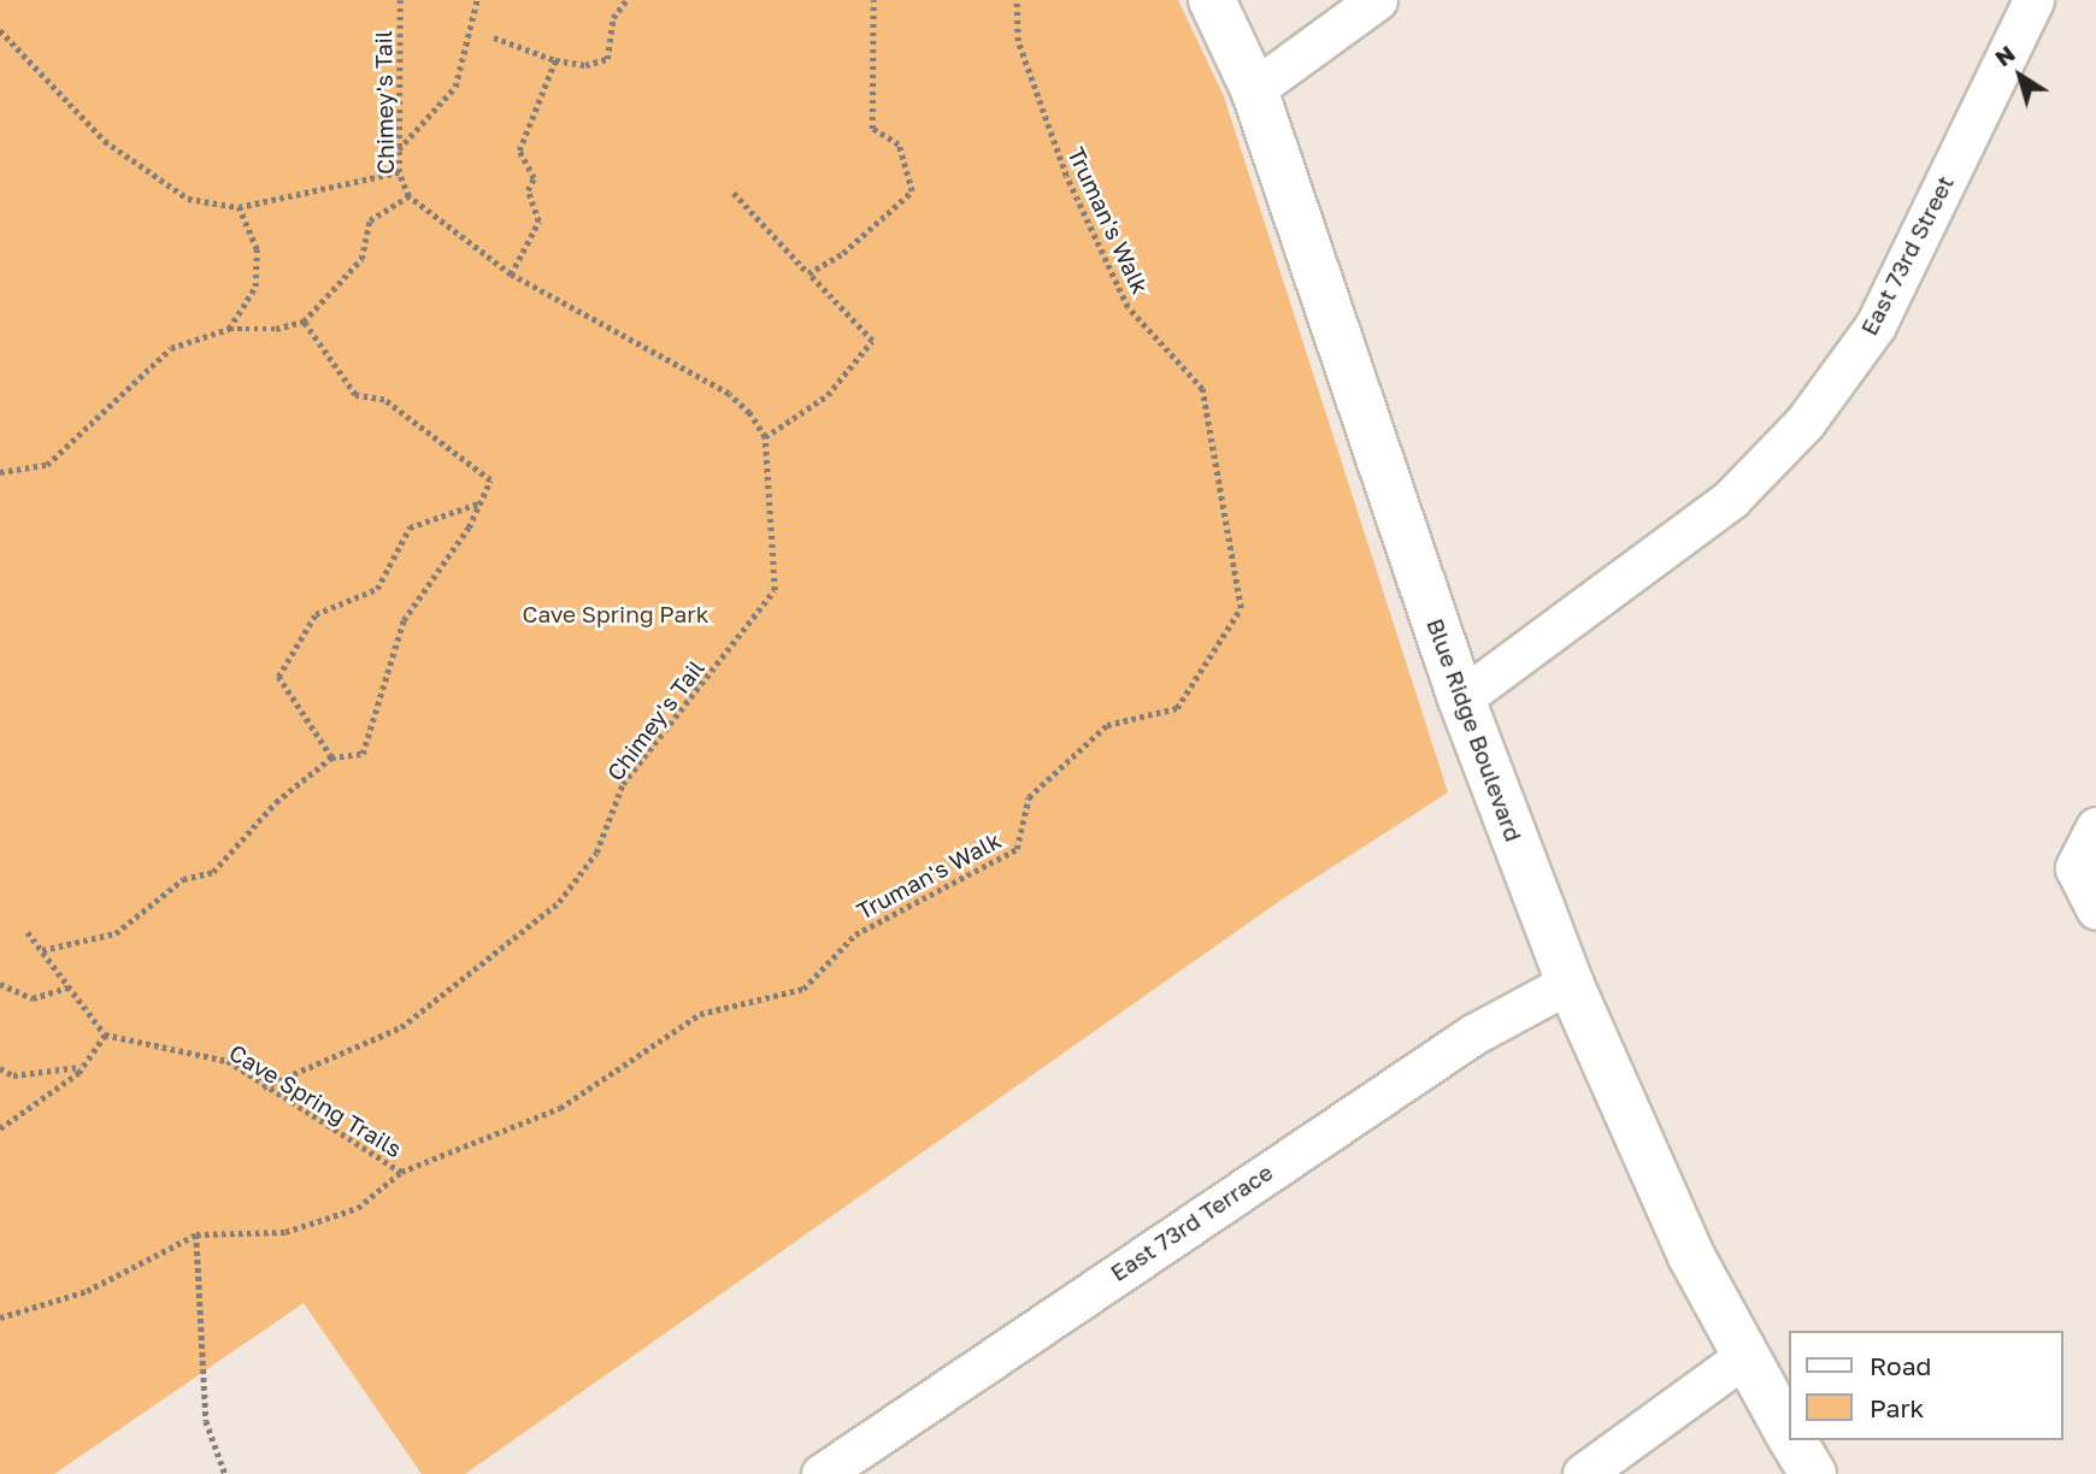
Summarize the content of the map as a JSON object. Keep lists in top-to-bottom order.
{
  "streets": {
    "main road": ["Blue Ridge Boulevard"],
    "street": ["East 73rd Street", "East 73rd Terrace"],
    "path": ["Chimey's Tail", "Truman's Walk", "Cave Spring Trails"]
  },
  "crossings": [
    ["Chimey's Tail", "Cave Spring Trails"],
    ["Truman's Walk", "Cave Spring Trails"],
    ["East 73rd Street", "Blue Ridge Boulevard"],
    ["Blue Ridge Boulevard", "East 73rd Terrace"]
  ],
  "parks": ["Cave Spring Park"],
  "legend": ["Road", "Park"],
  "north": "top left"
}
